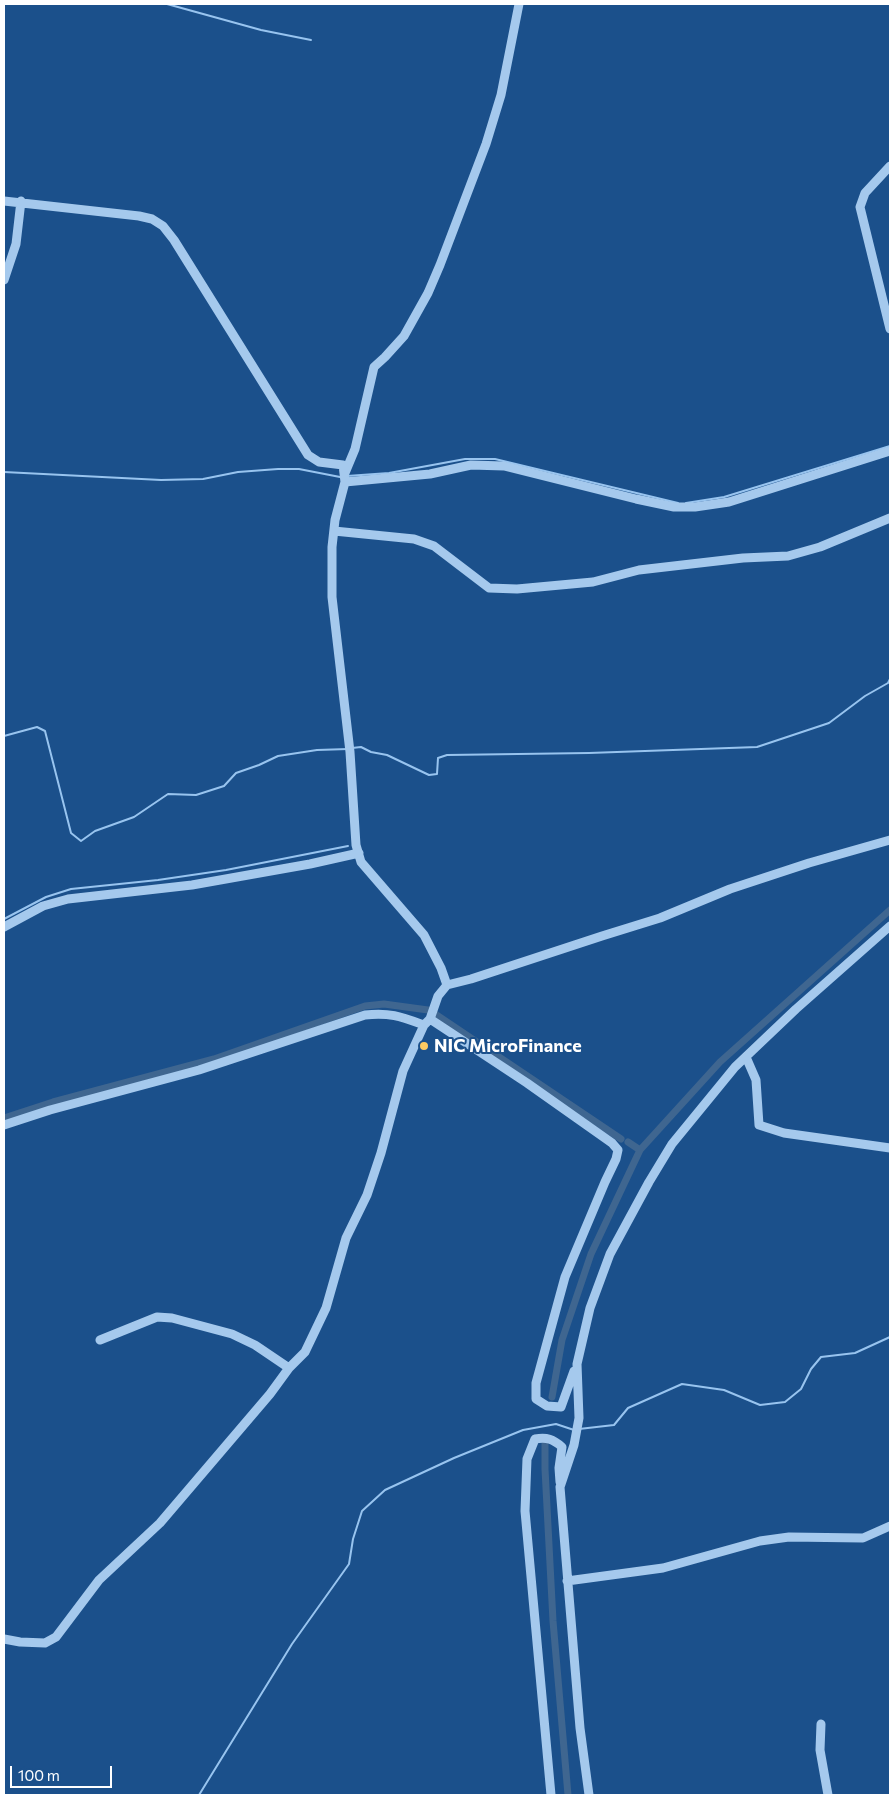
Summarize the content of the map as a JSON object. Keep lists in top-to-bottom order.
{
  "places": ["NIC MicroFinance"],
  "scale_bar": "100 m"
}
